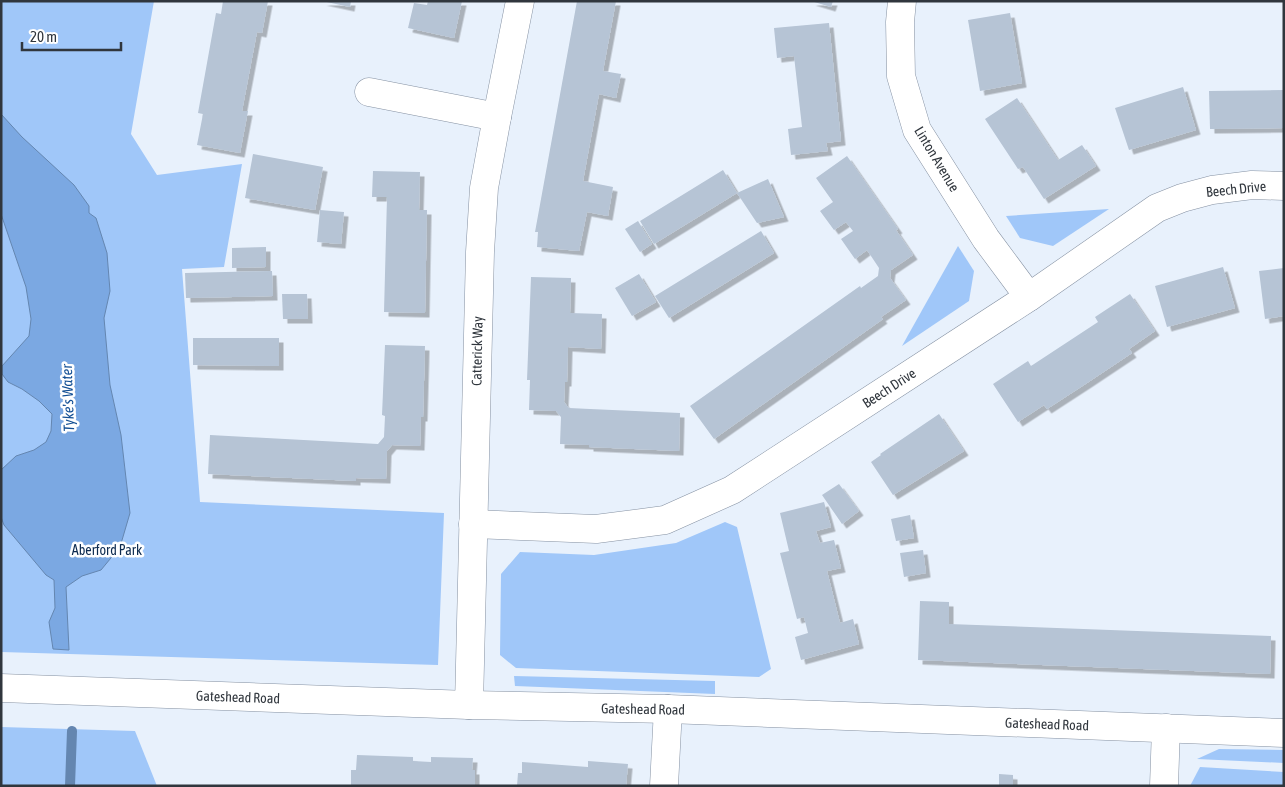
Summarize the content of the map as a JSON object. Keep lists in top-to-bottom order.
{
  "streets": {
    "street": [
      "Linton Avenue",
      "Beech Drive",
      "Catterick Way",
      "Gateshead Road"
    ]
  },
  "crossings": [
    ["Linton Avenue", "Beech Drive"],
    ["Beech Drive", "Catterick Way"],
    ["Catterick Way", "Gateshead Road"]
  ],
  "water": ["Tyke's Water"],
  "parks": ["Aberford Park"],
  "scale_bar": "20 m"
}
